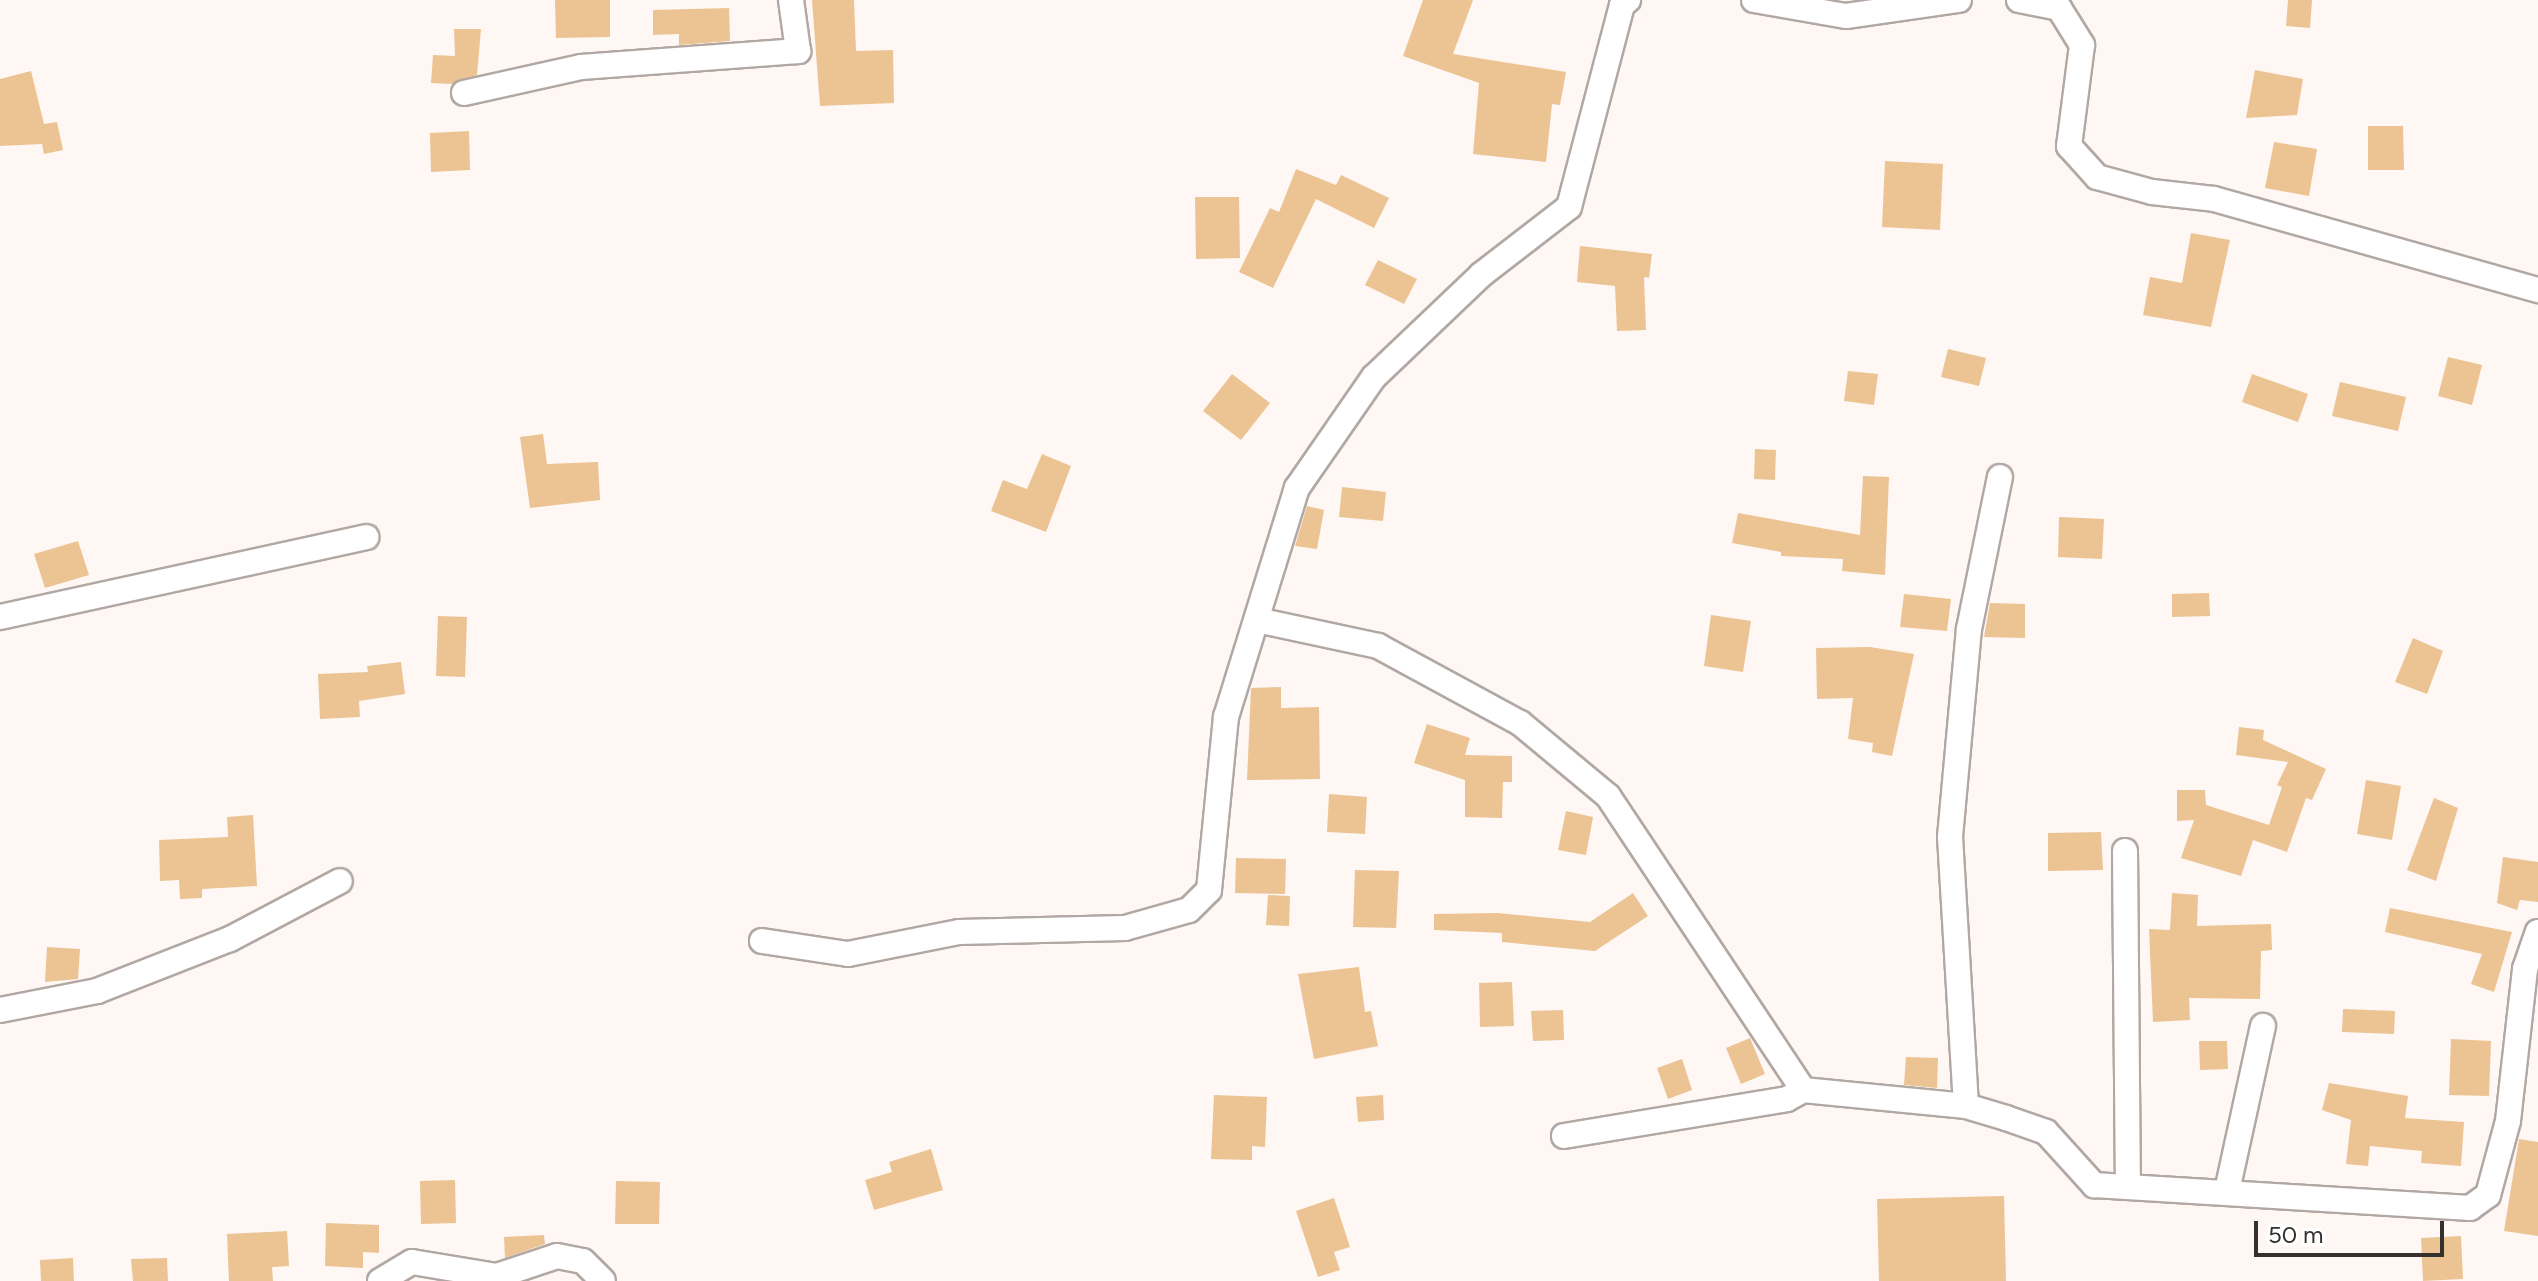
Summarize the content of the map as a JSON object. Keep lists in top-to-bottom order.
{
  "scale_bar": "50 m"
}
